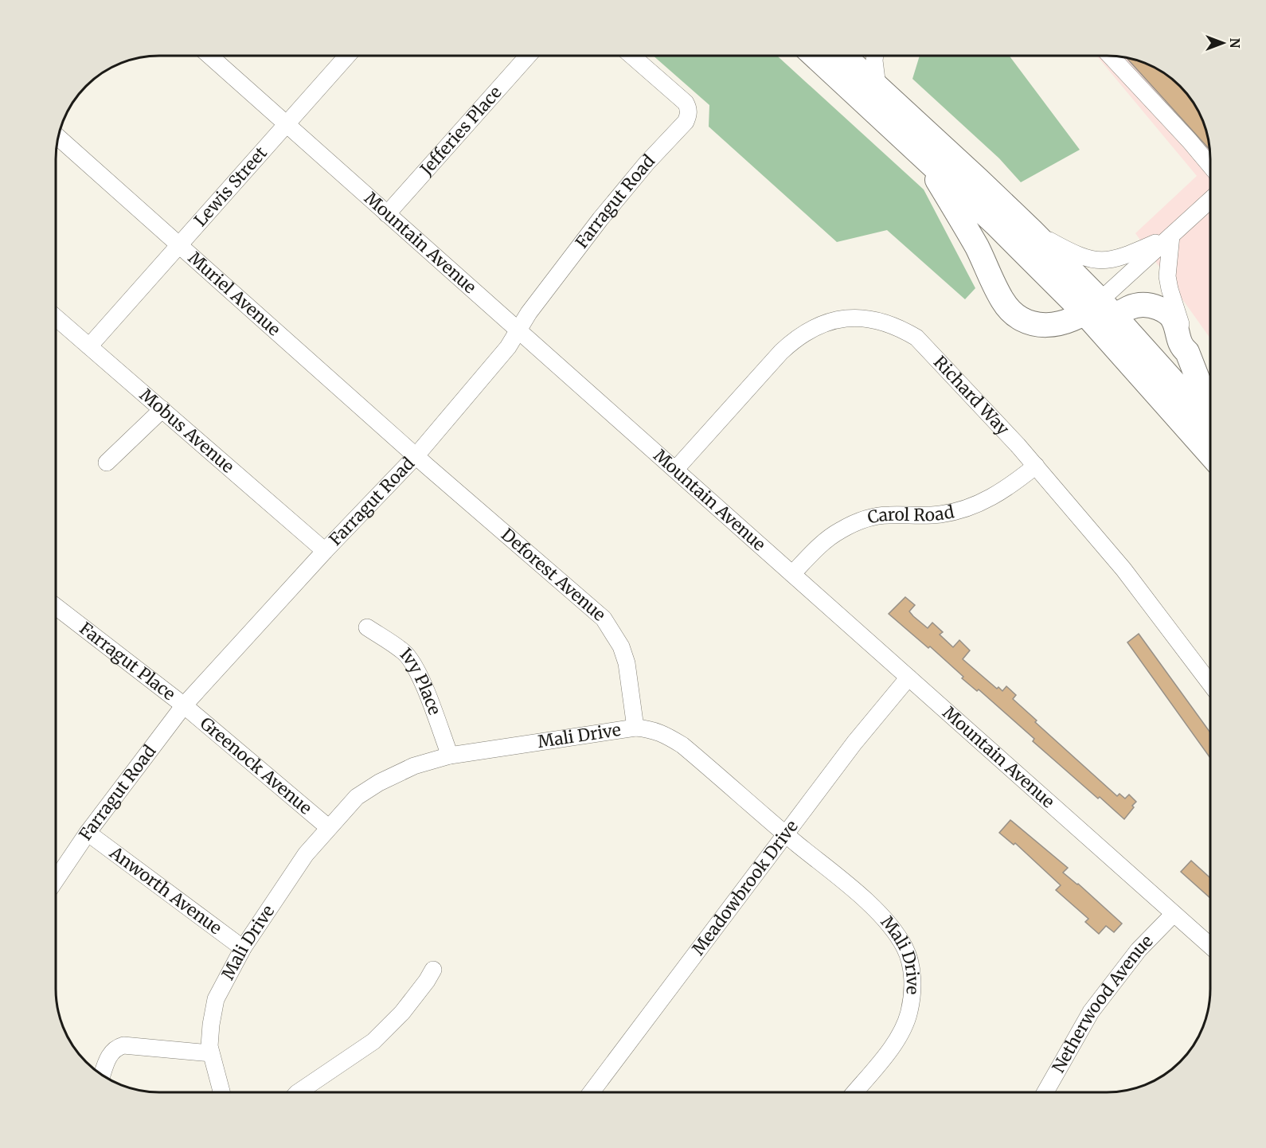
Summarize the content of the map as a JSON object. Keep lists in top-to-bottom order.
{
  "streets": {
    "street": [
      "Jefferies Place",
      "Lewis Street",
      "Farragut Road",
      "Mountain Avenue",
      "Muriel Avenue",
      "Richard Way",
      "Mobus Avenue",
      "Carol Road",
      "Deforest Avenue",
      "Farragut Place",
      "Ivy Place",
      "Mali Drive",
      "Greenock Avenue",
      "Meadowbrook Drive",
      "Anworth Avenue",
      "Netherwood Avenue"
    ]
  },
  "crossings": [
    ["Jefferies Place", "Mountain Avenue"],
    ["Lewis Street", "Mountain Avenue"],
    ["Lewis Street", "Muriel Avenue"],
    ["Lewis Street", "Mobus Avenue"],
    ["Farragut Road", "Mountain Avenue"],
    ["Farragut Road", "Muriel Avenue"],
    ["Farragut Road", "Mobus Avenue"],
    ["Farragut Road", "Deforest Avenue"],
    ["Farragut Road", "Farragut Place"],
    ["Farragut Road", "Greenock Avenue"],
    ["Farragut Road", "Anworth Avenue"],
    ["Mountain Avenue", "Richard Way"],
    ["Mountain Avenue", "Carol Road"],
    ["Mountain Avenue", "Meadowbrook Drive"],
    ["Mountain Avenue", "Netherwood Avenue"],
    ["Muriel Avenue", "Deforest Avenue"],
    ["Richard Way", "Carol Road"],
    ["Deforest Avenue", "Mali Drive"],
    ["Farragut Place", "Greenock Avenue"],
    ["Ivy Place", "Mali Drive"],
    ["Mali Drive", "Greenock Avenue"],
    ["Mali Drive", "Meadowbrook Drive"],
    ["Mali Drive", "Anworth Avenue"]
  ],
  "north": "right"
}
